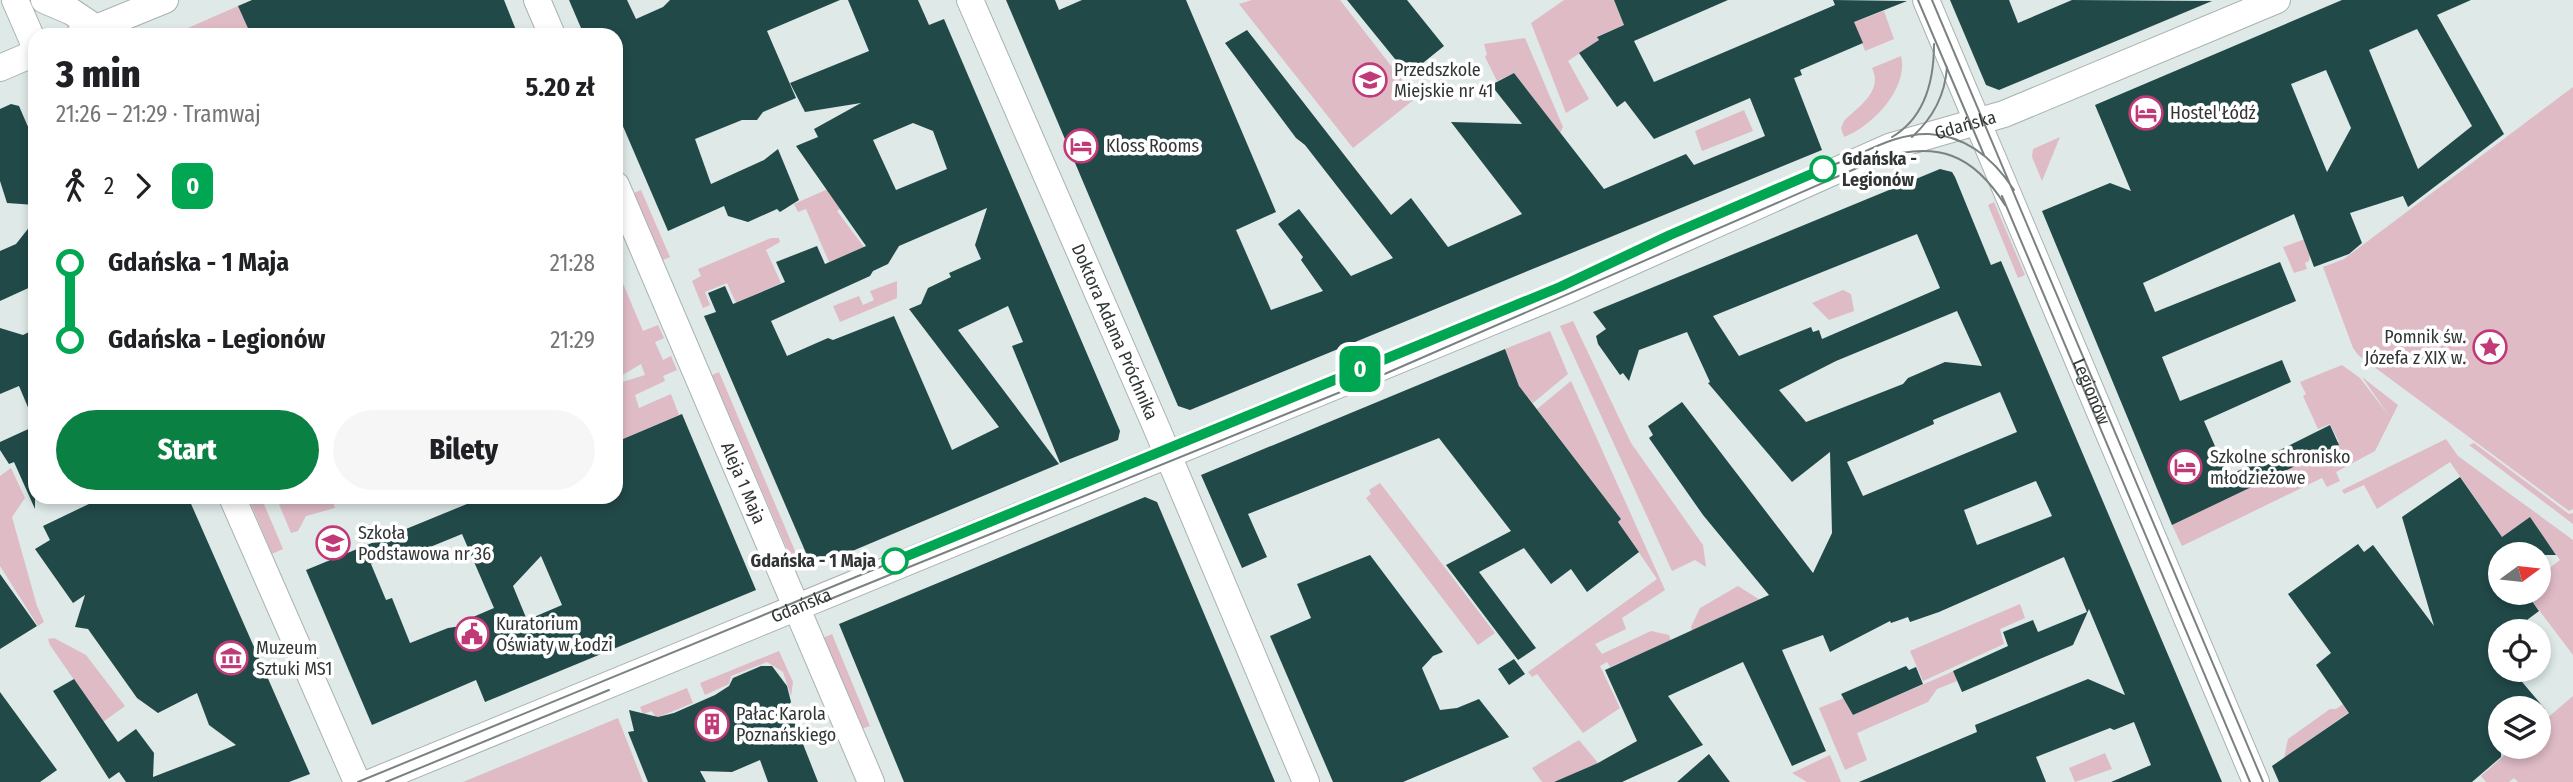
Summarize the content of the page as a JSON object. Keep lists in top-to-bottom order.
{
  "streets": {
    "street": [
      "Gdańska",
      "Doktora Adama Próchnika",
      "Legionów",
      "Aleja 1 Maja"
    ]
  },
  "crossings": [
    ["Gdańska", "Doktora Adama Próchnika"],
    ["Gdańska", "Legionów"],
    ["Gdańska", "Aleja 1 Maja"]
  ],
  "places": {
    "school or university": ["Przedszkole Miejskie nr 41", "Szkoła Podstawowa nr 36"],
    "hotel": ["Hostel Łódź", "Kloss Rooms", "Szkolne schronisko młodzieżowe"],
    "other": ["Gdańska - Legionów", "Gdańska - 1 Maja"],
    "place": ["Pomnik św. Józefa z XIX w."],
    "public building": ["Kuratorium Oświaty w Łodzi"],
    "museum": ["Muzeum Sztuki MS1"],
    "building": ["Pałac Karola Poznańskiego"]
  },
  "lines": ["tram line 0"],
  "north": "right",
  "page": {
    "on_map": "0",
    "heading": ["3 min", "21:26 – 21:29 · Tramwaj", "5.20 zł"],
    "legs": ["2", "0"],
    "list": [
      {
        "name": "Gdańska - 1 Maja",
        "value": "21:28"
      },
      {
        "name": "Gdańska - Legionów",
        "value": "21:29"
      }
    ],
    "buttons": ["Start", "Bilety"]
  }
}
